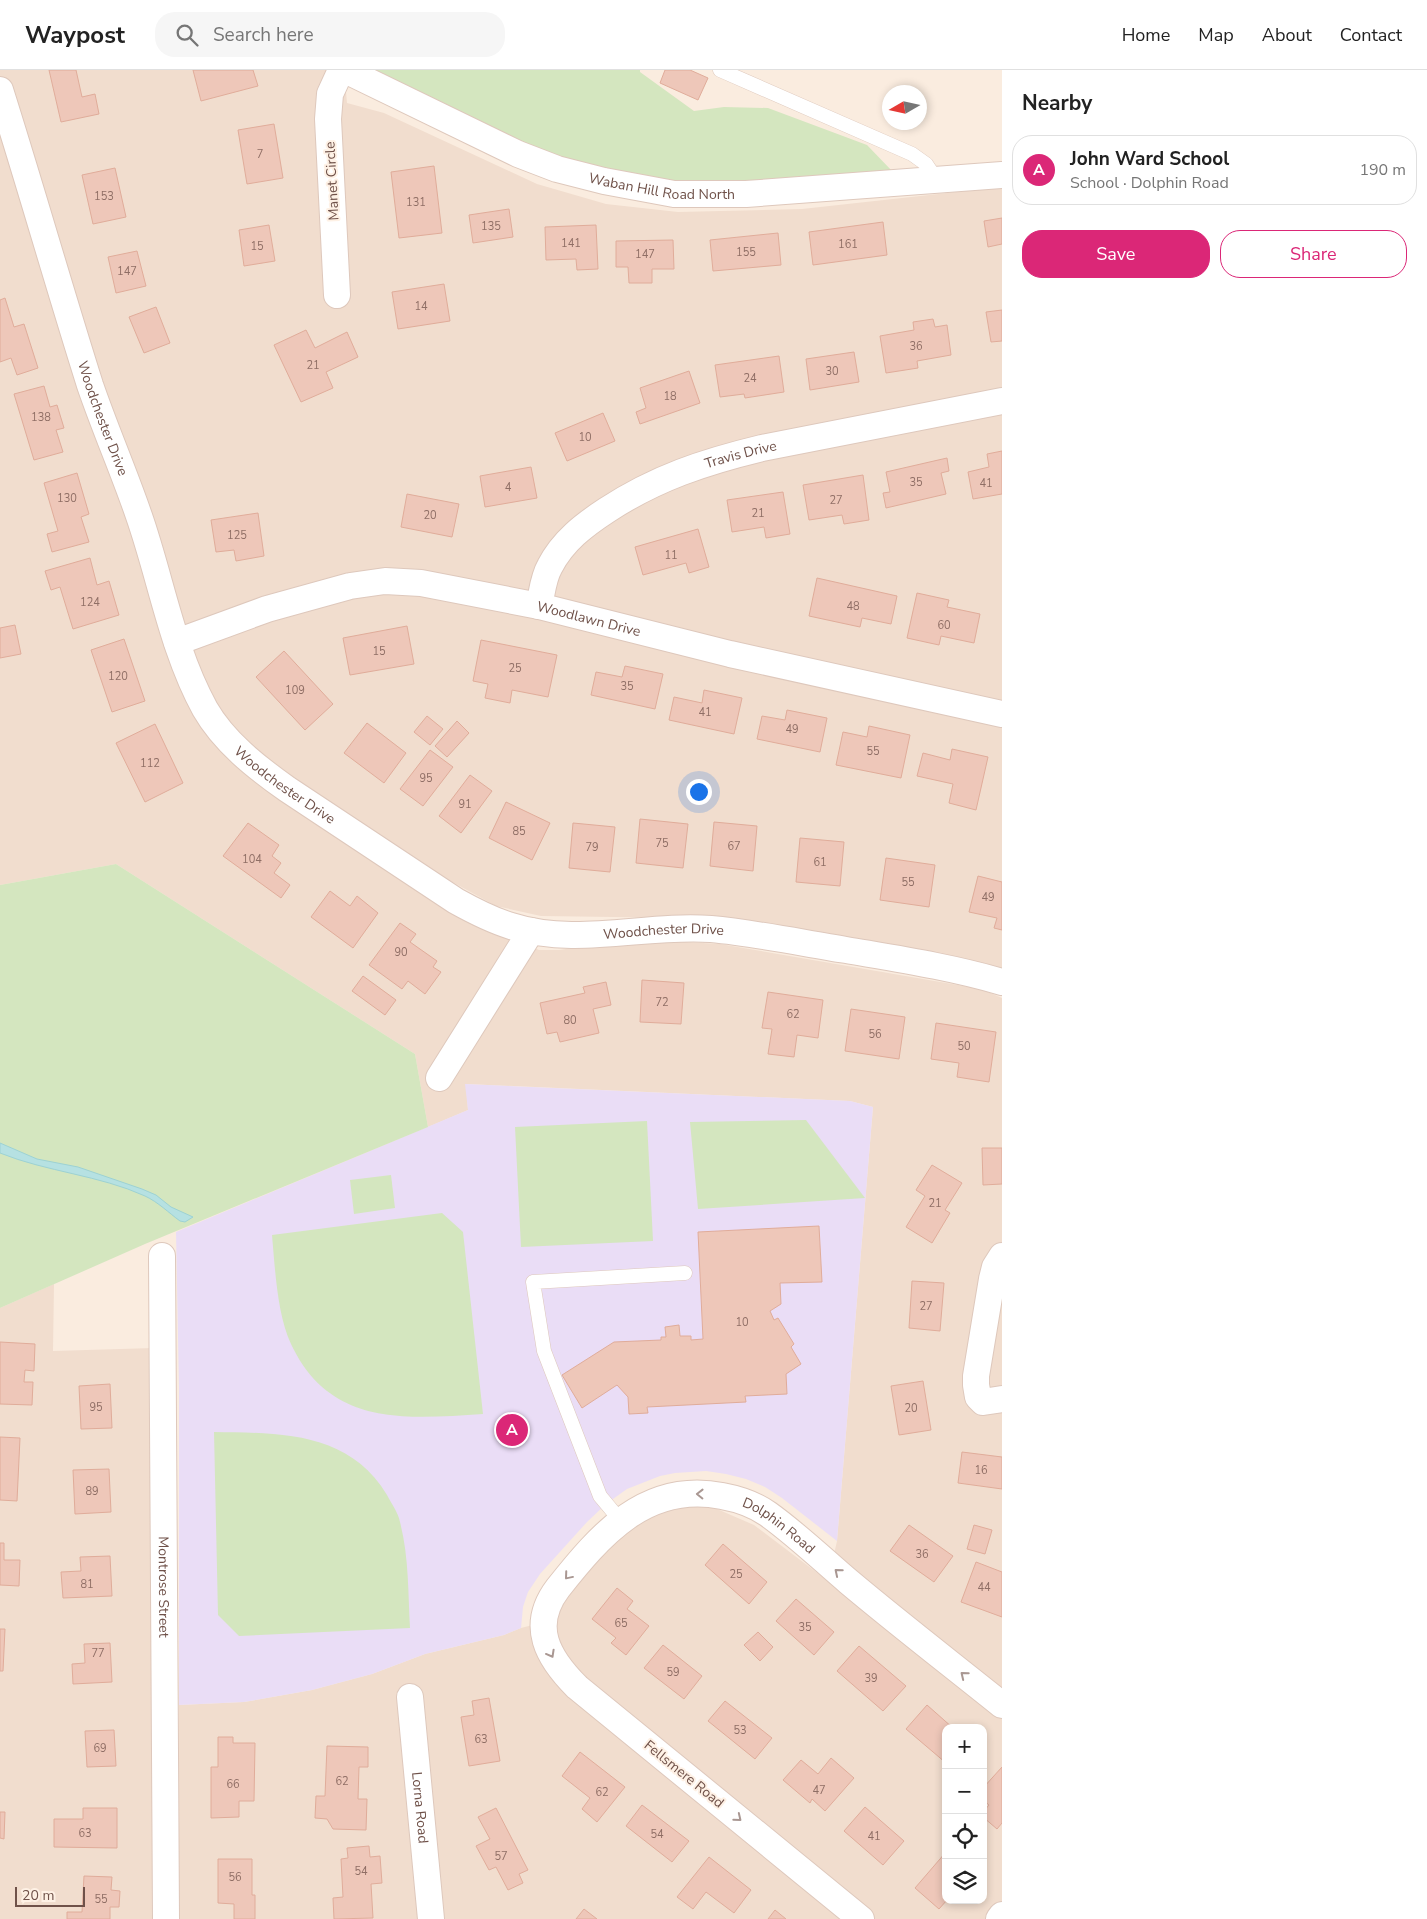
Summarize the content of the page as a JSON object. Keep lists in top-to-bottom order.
{
  "streets": {
    "street": [
      "Manet Circle",
      "Waban Hill Road North",
      "Woodchester Drive",
      "Travis Drive",
      "Woodlawn Drive",
      "Dolphin Road",
      "Montrose Street",
      "Fellsmere Road",
      "Lorna Road"
    ]
  },
  "crossings": [
    ["Woodchester Drive", "Woodlawn Drive"],
    ["Travis Drive", "Woodlawn Drive"],
    ["Dolphin Road", "Fellsmere Road"]
  ],
  "one_way": ["Dolphin Road", "Fellsmere Road"],
  "house_numbers": [
    "7",
    "153",
    "131",
    "135",
    "141",
    "161",
    "15",
    "155",
    "147",
    "147",
    "14",
    "36",
    "21",
    "30",
    "24",
    "18",
    "138",
    "10",
    "35",
    "41",
    "4",
    "130",
    "27",
    "21",
    "20",
    "125",
    "11",
    "124",
    "48",
    "60",
    "15",
    "25",
    "120",
    "35",
    "109",
    "41",
    "49",
    "55",
    "112",
    "95",
    "91",
    "85",
    "75",
    "67",
    "79",
    "104",
    "61",
    "55",
    "49",
    "90",
    "72",
    "62",
    "80",
    "56",
    "50",
    "21",
    "27",
    "10",
    "95",
    "20",
    "16",
    "89",
    "36",
    "25",
    "81",
    "44",
    "65",
    "35",
    "77",
    "59",
    "39",
    "53",
    "63",
    "69",
    "62",
    "66",
    "47",
    "62",
    "63",
    "54",
    "41",
    "57",
    "54",
    "56",
    "55"
  ],
  "scale_bar": "20 m",
  "north": "left",
  "page": {
    "header": "Waypost",
    "search": "Search here",
    "nav": [
      "Home",
      "Map",
      "About",
      "Contact"
    ],
    "heading": "Nearby",
    "list": [
      {
        "mark": "A",
        "name": "John Ward School",
        "note": "School · Dolphin Road",
        "value": "190 m"
      }
    ],
    "buttons": ["Save", "Share"],
    "pins": "A",
    "map_buttons": ["+", "−"],
    "scale": "20 m"
  }
}
